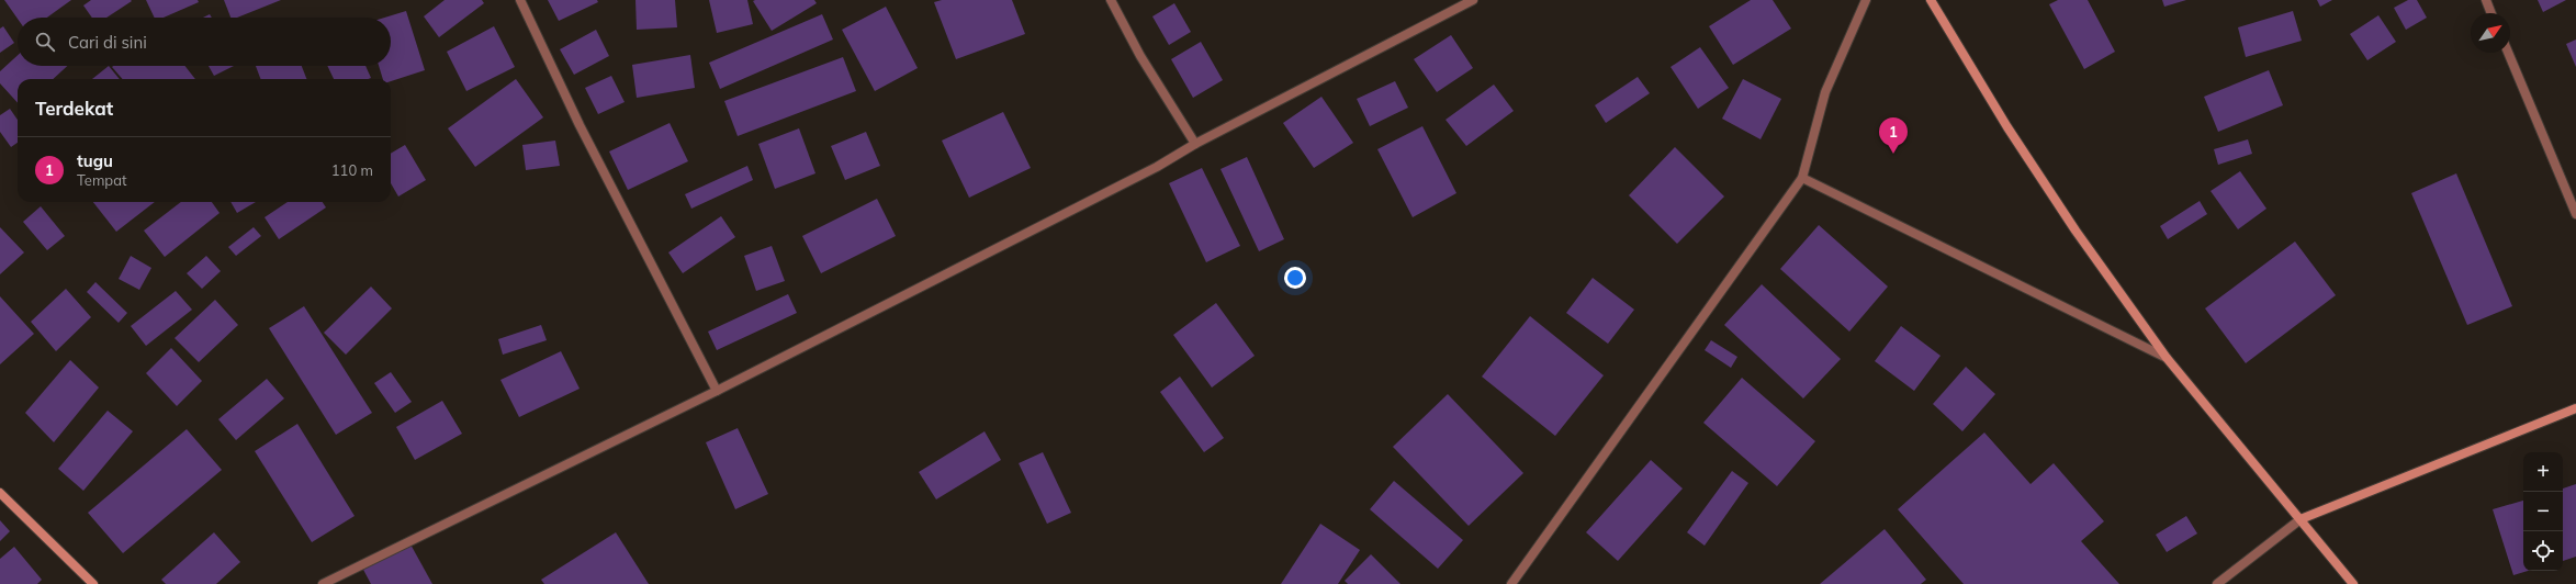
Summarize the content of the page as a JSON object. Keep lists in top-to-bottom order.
{
  "north": "top right",
  "page": {
    "search": "Cari di sini",
    "heading": "Terdekat",
    "pins": "1",
    "list": [
      {
        "mark": "1",
        "name": "tugu",
        "note": "Tempat",
        "value": "110 m"
      }
    ],
    "map_buttons": ["+", "−"]
  }
}
